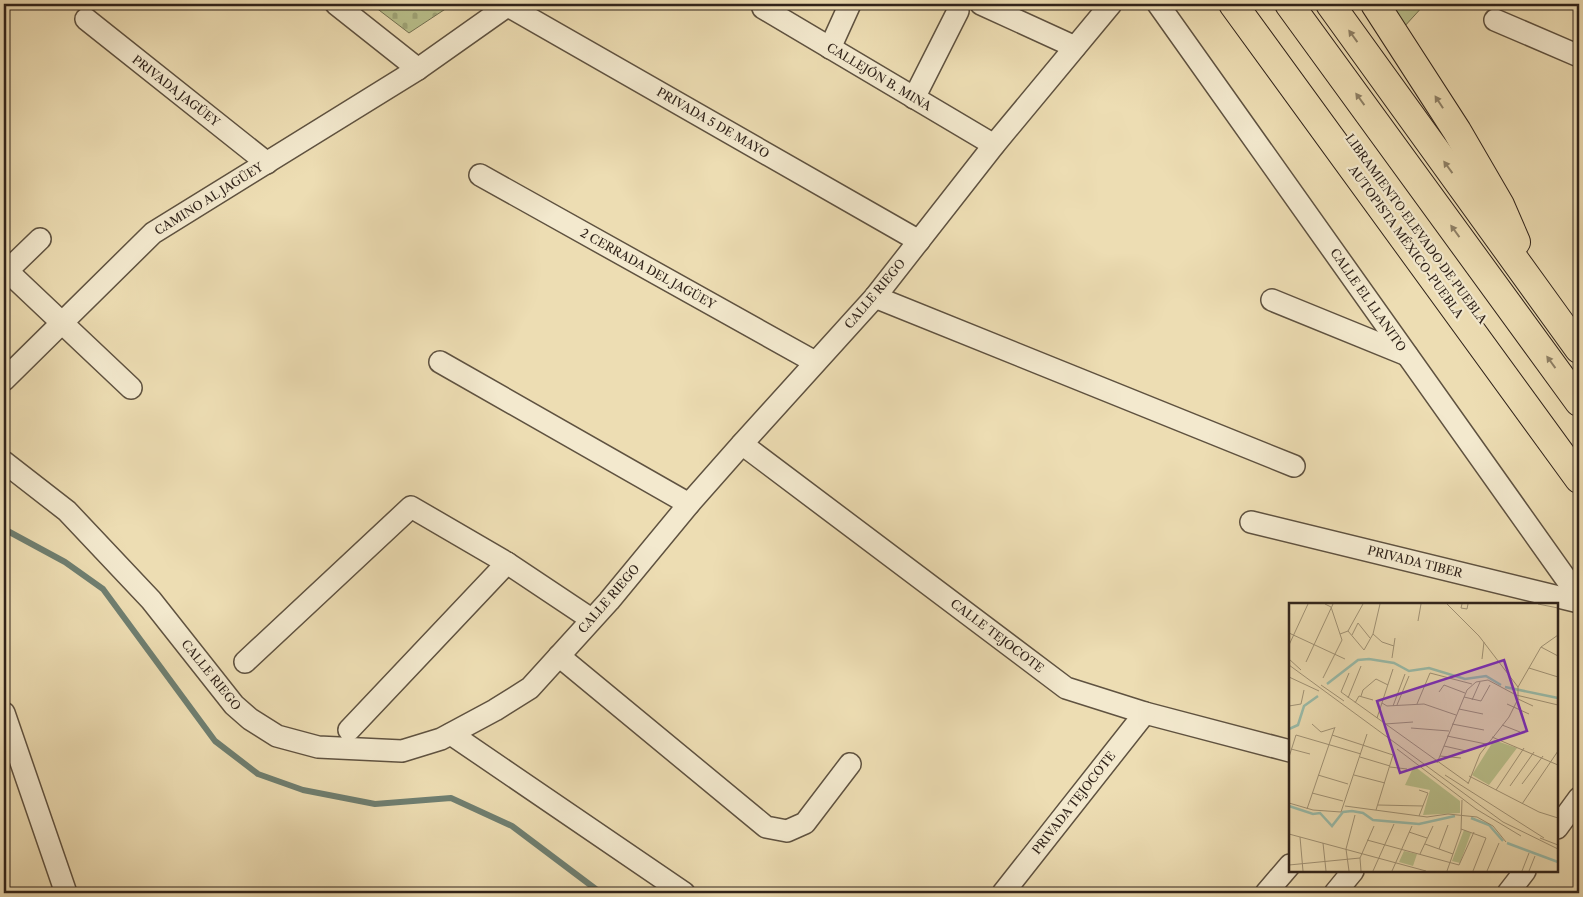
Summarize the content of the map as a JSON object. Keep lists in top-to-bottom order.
{
  "streets": {
    "highway": ["LIBRAMIENTO ELEVADO DE PUEBLA", "AUTOPISTA MÉXICO-PUEBLA"],
    "street": [
      "CALLEJÓN B. MINA",
      "PRIVADA JAGÜEY",
      "PRIVADA 5 DE MAYO",
      "CAMINO AL JAGÜEY",
      "2 CERRADA DEL JAGÜEY",
      "CALLE RIEGO",
      "CALLE EL LLANITO",
      "PRIVADA TIBER",
      "CALLE TEJOCOTE",
      "PRIVADA TEJOCOTE"
    ]
  },
  "crossings": [
    ["CALLEJÓN B. MINA", "CALLE RIEGO"],
    ["PRIVADA JAGÜEY", "CAMINO AL JAGÜEY"],
    ["PRIVADA 5 DE MAYO", "CAMINO AL JAGÜEY"],
    ["PRIVADA 5 DE MAYO", "CALLE RIEGO"],
    ["2 CERRADA DEL JAGÜEY", "CALLE RIEGO"],
    ["CALLE RIEGO", "CALLE TEJOCOTE"],
    ["CALLE TEJOCOTE", "PRIVADA TEJOCOTE"]
  ]
}
